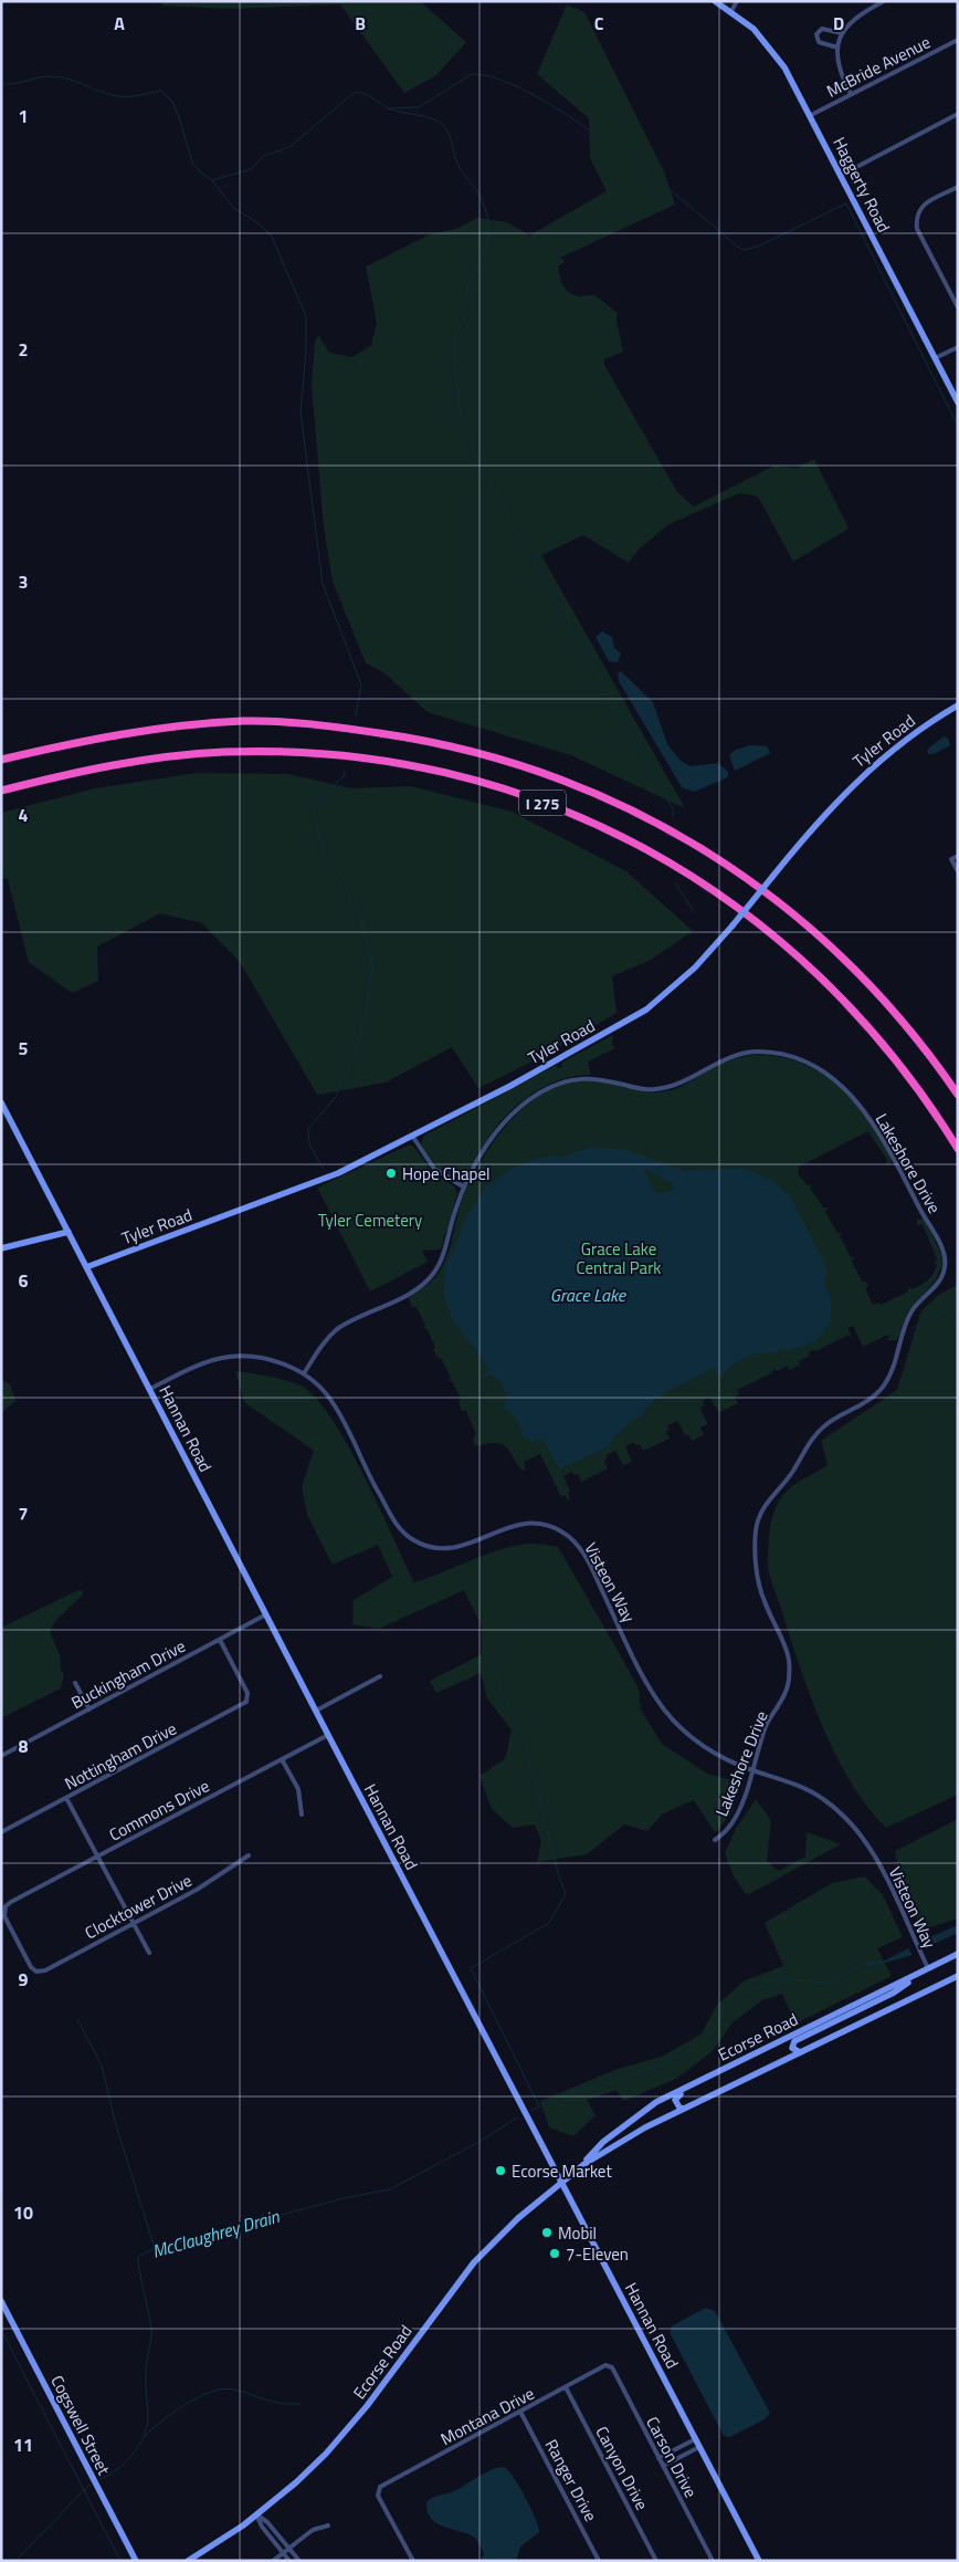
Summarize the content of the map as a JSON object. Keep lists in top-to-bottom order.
{
  "streets": {
    "highway": ["I 275"],
    "street": [
      "McBride Avenue",
      "Haggerty Road",
      "Tyler Road",
      "Lakeshore Drive",
      "Hannan Road",
      "Visteon Way",
      "Buckingham Drive",
      "Nottingham Drive",
      "Commons Drive",
      "Clocktower Drive",
      "Ecorse Road",
      "Montana Drive",
      "Cogswell Street",
      "Carson Drive",
      "Canyon Drive",
      "Ranger Drive"
    ]
  },
  "crossings": [
    ["McBride Avenue", "Haggerty Road"],
    ["Tyler Road", "Hannan Road"],
    ["Lakeshore Drive", "Visteon Way"],
    ["Hannan Road", "Visteon Way"],
    ["Hannan Road", "Buckingham Drive"],
    ["Hannan Road", "Commons Drive"],
    ["Hannan Road", "Ecorse Road"],
    ["Visteon Way", "Ecorse Road"],
    ["Buckingham Drive", "Nottingham Drive"],
    ["Commons Drive", "Clocktower Drive"],
    ["Montana Drive", "Carson Drive"],
    ["Montana Drive", "Canyon Drive"],
    ["Montana Drive", "Ranger Drive"]
  ],
  "water": ["Grace Lake", "McClaughrey Drain"],
  "parks": ["Tyler Cemetery", "Grace Lake Central Park"],
  "places": [
    "Hope Chapel",
    "Ecorse Market",
    "Mobil",
    "7-Eleven"
  ],
  "grid": {
    "columns": [
      "A",
      "B",
      "C",
      "D"
    ],
    "rows": [
      "1",
      "2",
      "3",
      "4",
      "5",
      "6",
      "7",
      "8",
      "9",
      "10",
      "11"
    ]
  }
}
